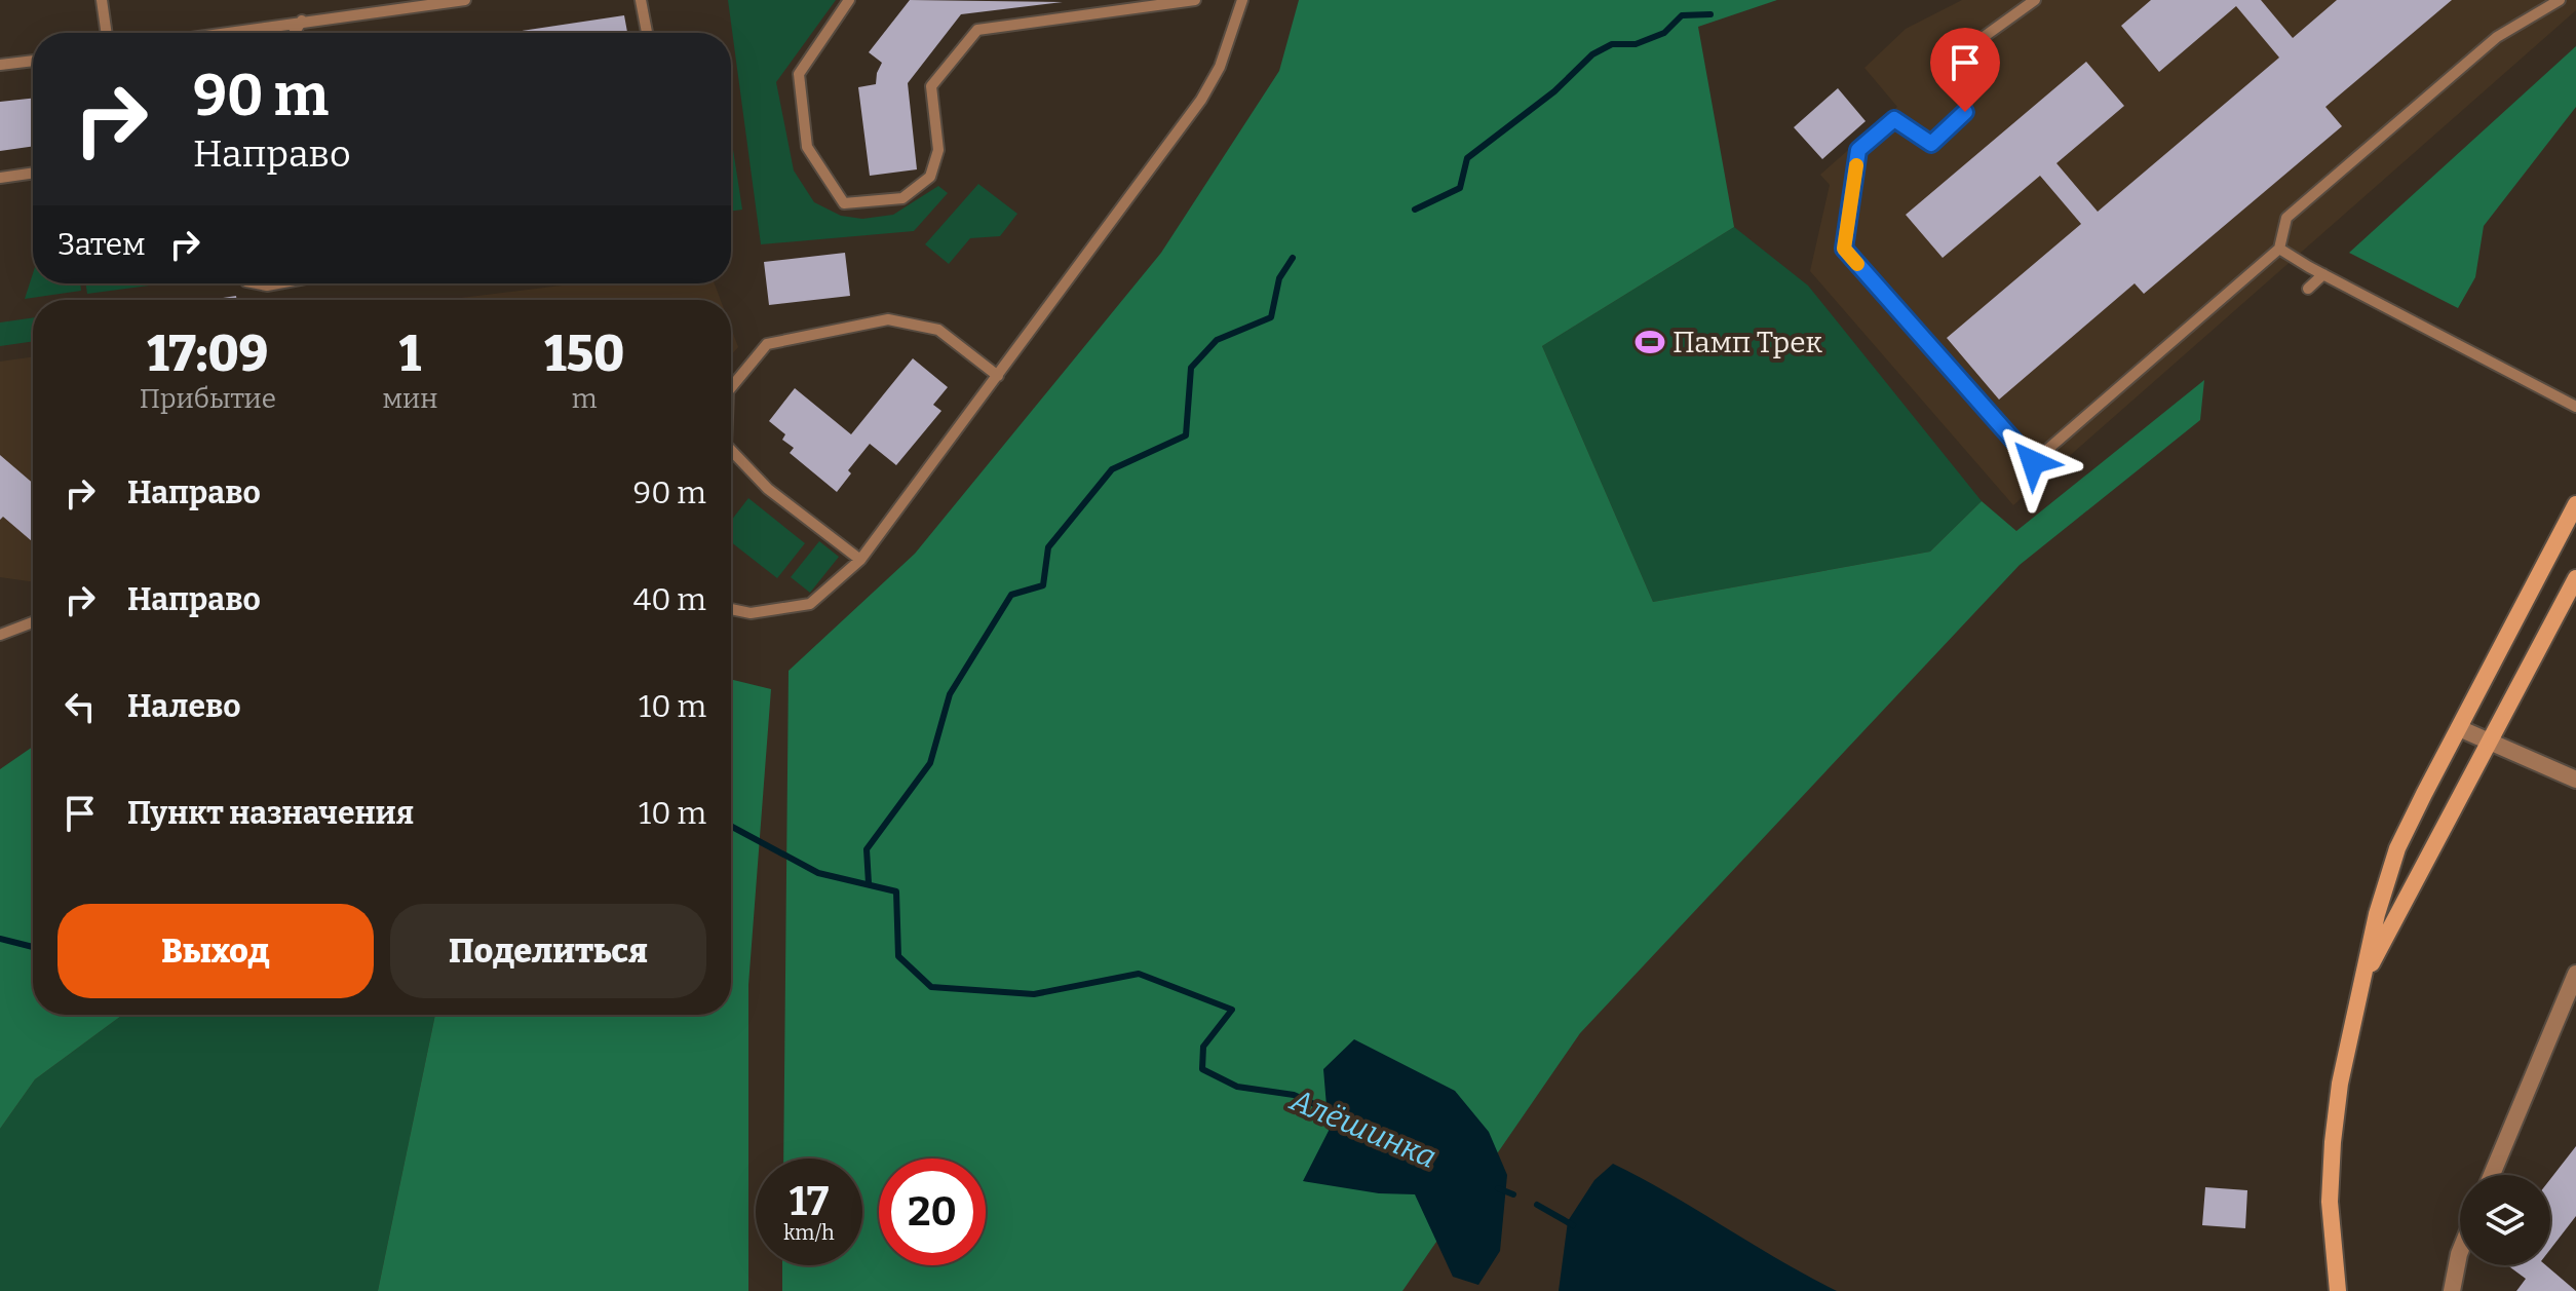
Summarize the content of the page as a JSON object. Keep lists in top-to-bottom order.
{
  "water": ["Алёшинка"],
  "places": {
    "sports": ["Памп Трек"]
  },
  "page": {
    "turn": ["90 m", "Направо"],
    "then": "Затем",
    "eta": [
      "17:09",
      "Прибытие",
      "1",
      "мин",
      "150",
      "m"
    ],
    "list": [
      {
        "name": "Направо",
        "value": "90 m"
      },
      {
        "name": "Направо",
        "value": "40 m"
      },
      {
        "name": "Налево",
        "value": "10 m"
      },
      {
        "name": "Пункт назначения",
        "value": "10 m"
      }
    ],
    "buttons": ["Выход", "Поделиться"],
    "speed": "17 km/h",
    "limit": "20"
  }
}
